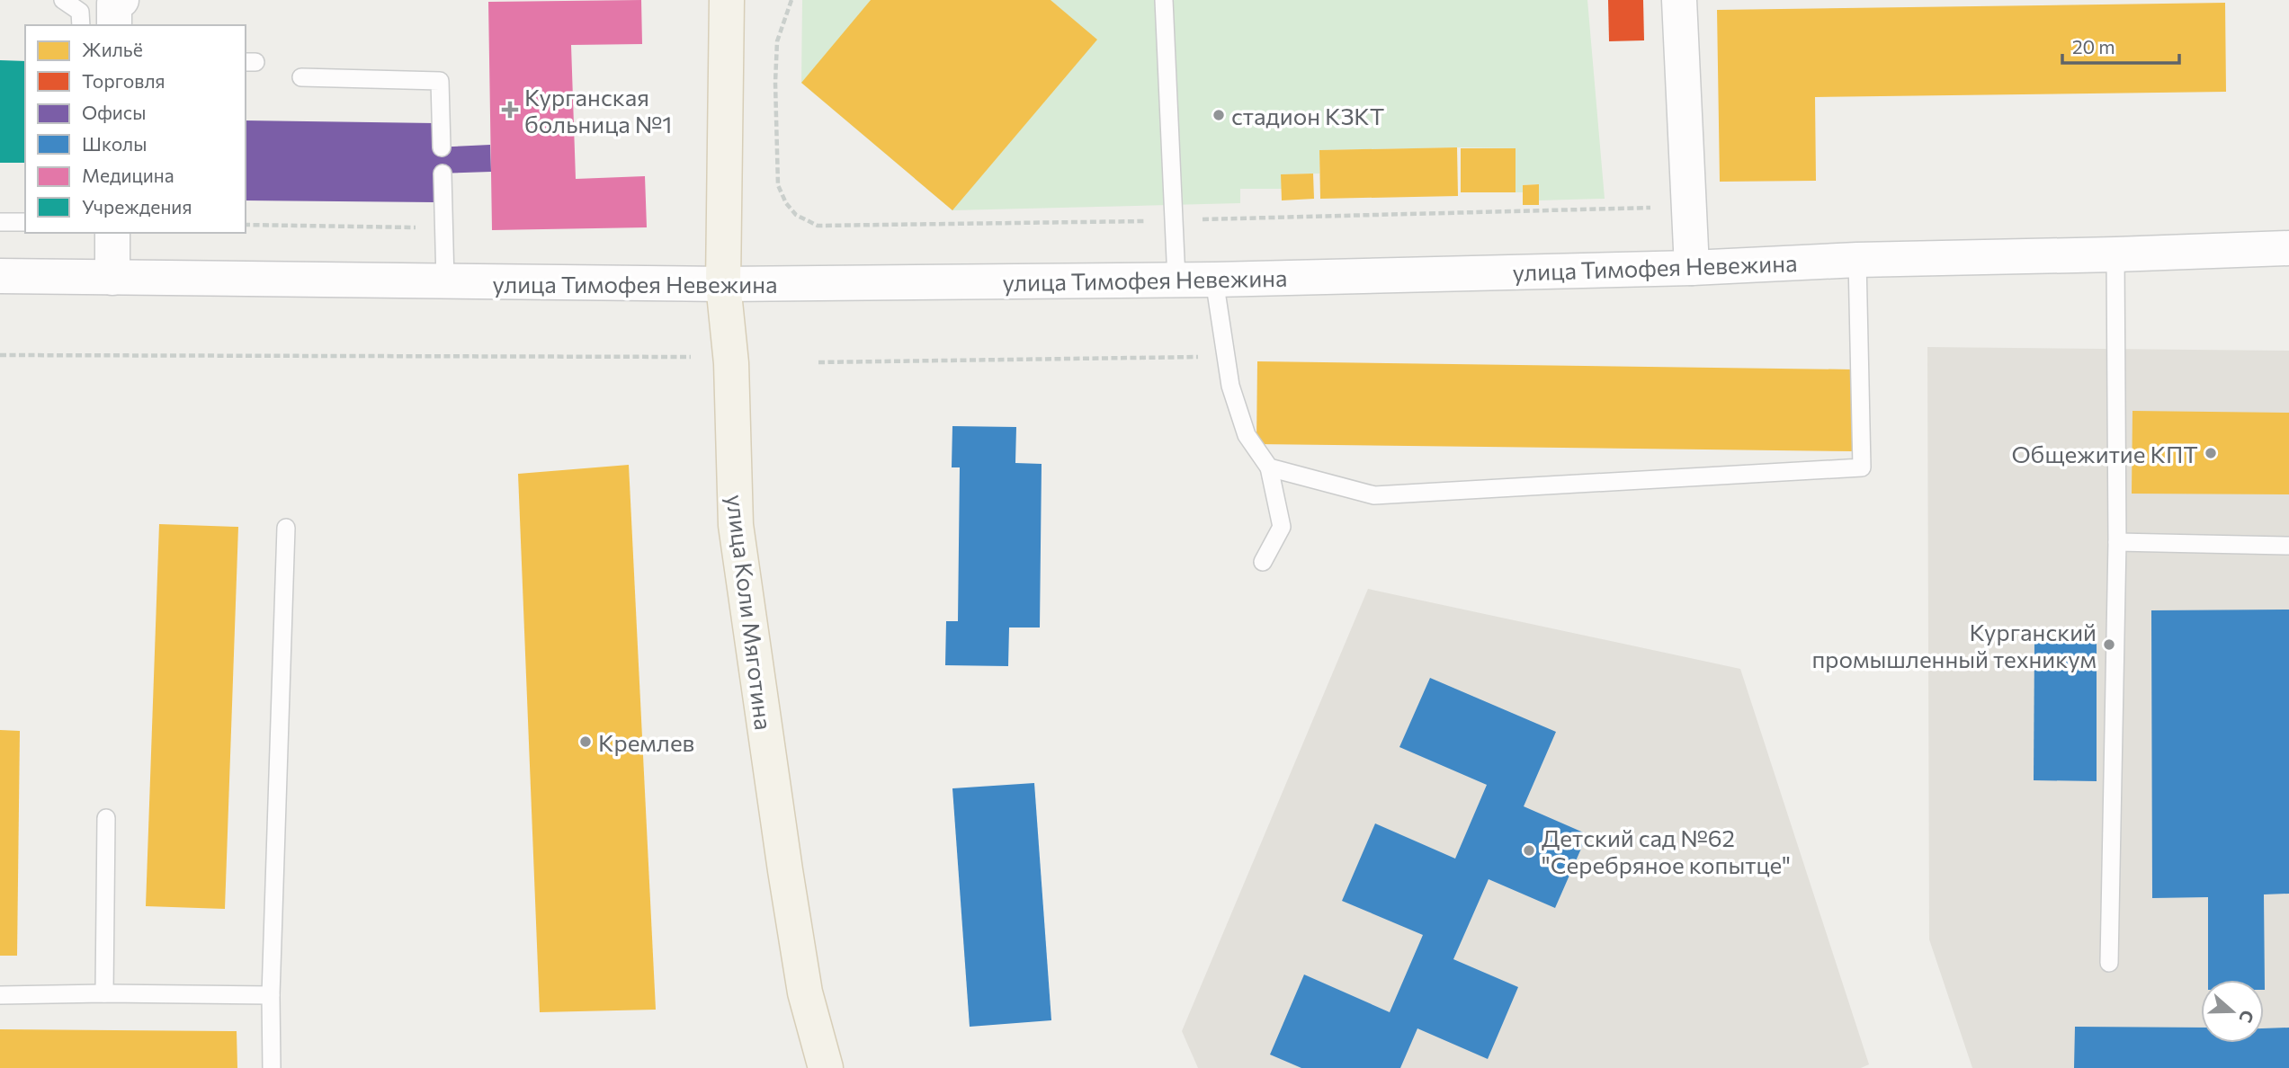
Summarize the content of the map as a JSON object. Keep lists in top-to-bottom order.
{
  "streets": {
    "main road": ["улица Коли Мяготина"],
    "street": ["улица Тимофея Невежина"]
  },
  "crossings": [
    ["улица Тимофея Невежина", "улица Коли Мяготина"]
  ],
  "places": {
    "health": ["Курганская больница №1"],
    "other": [
      "стадион КЗКТ",
      "Общежитие КПТ",
      "Курганский промышленный техникум",
      "Кремлев",
      "Детский сад №62 \"Серебряное копытце\""
    ]
  },
  "legend": [
    "Жильё",
    "Торговля",
    "Офисы",
    "Школы",
    "Медицина",
    "Учреждения"
  ],
  "scale_bar": "20 m",
  "north": "right"
}
